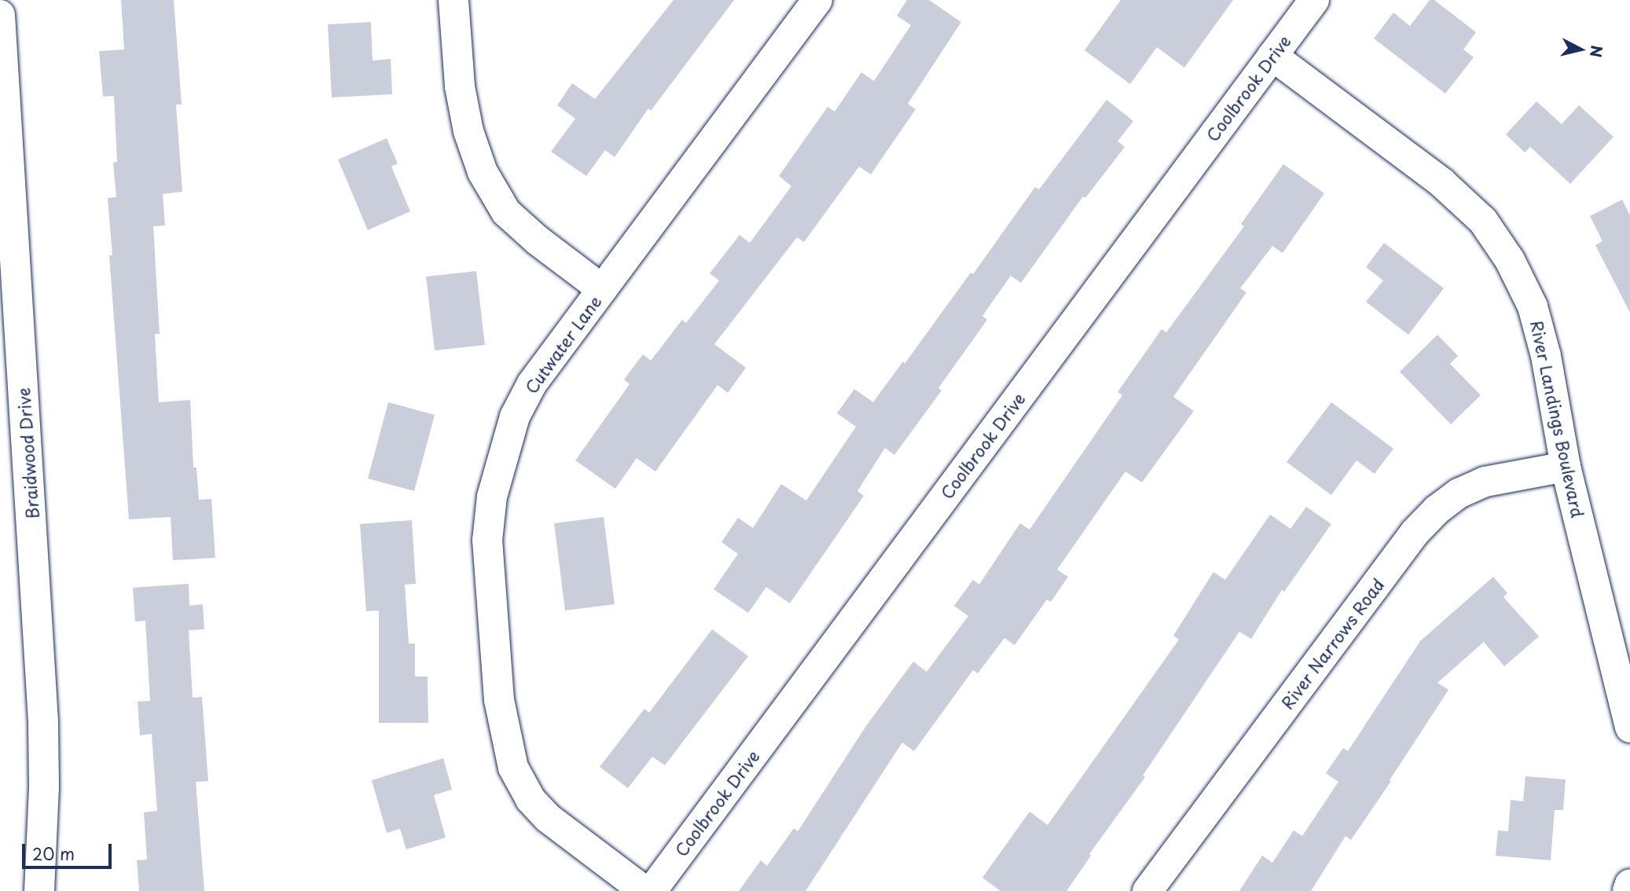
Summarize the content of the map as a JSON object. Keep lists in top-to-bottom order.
{
  "streets": {
    "street": [
      "Coolbrook Drive",
      "Cutwater Lane",
      "River Landings Boulevard",
      "Braidwood Drive",
      "River Narrows Road"
    ]
  },
  "crossings": [
    ["Coolbrook Drive", "River Landings Boulevard"],
    ["River Landings Boulevard", "River Narrows Road"]
  ],
  "scale_bar": "20 m",
  "north": "right"
}
